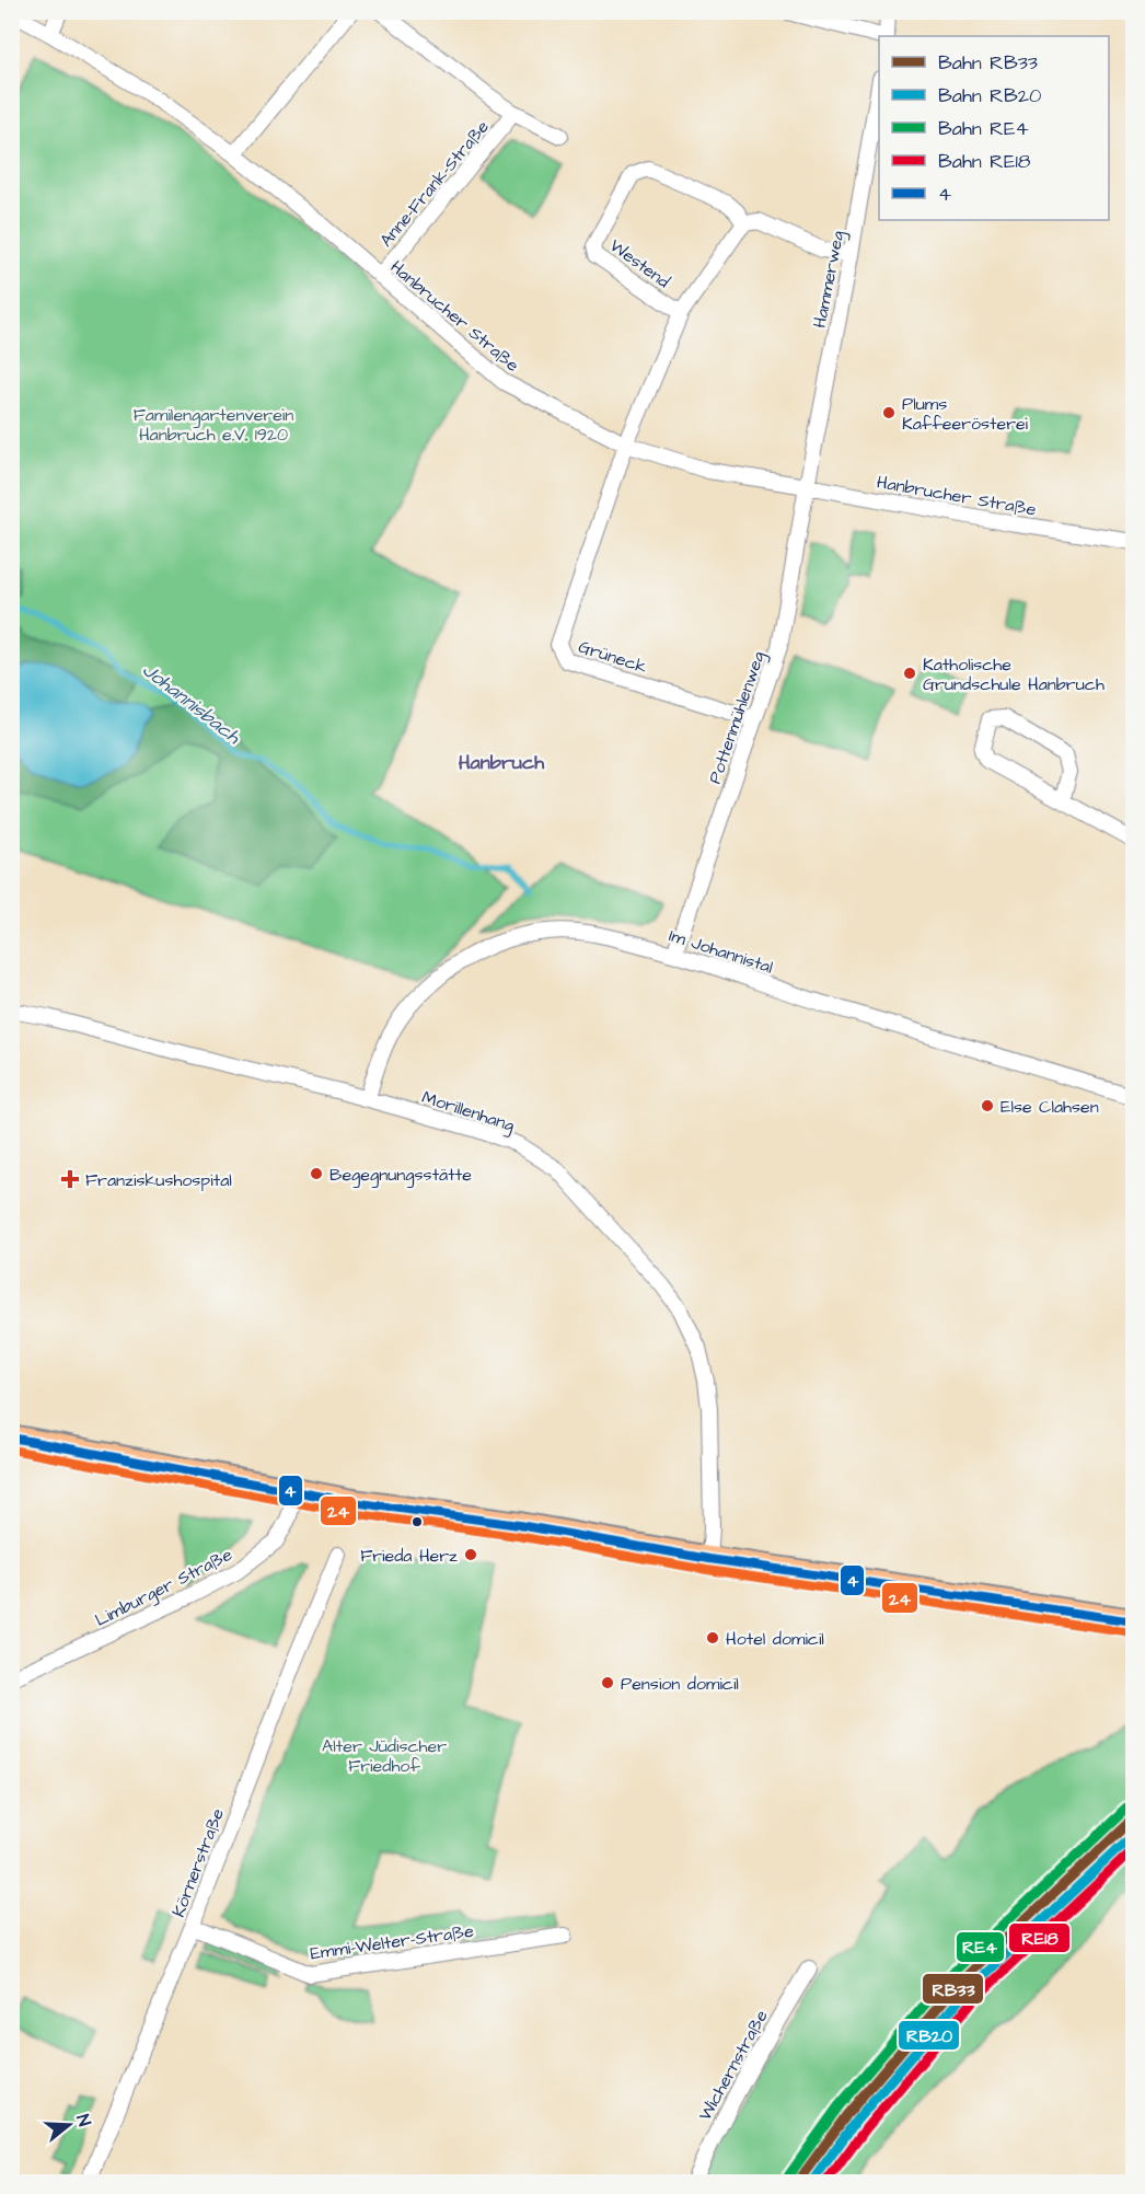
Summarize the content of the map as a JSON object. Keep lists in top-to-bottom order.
{
  "streets": {
    "street": [
      "Anne-Frank-Straße",
      "Westend",
      "Hammerweg",
      "Hanbrucher Straße",
      "Grüneck",
      "Pottenmühlenweg",
      "Im Johannistal",
      "Morillenhang",
      "Limburger Straße",
      "Körnerstraße",
      "Emmi-Welter-Straße",
      "Wichernstraße"
    ]
  },
  "crossings": [
    ["Anne-Frank-Straße", "Hanbrucher Straße"],
    ["Hammerweg", "Hanbrucher Straße"],
    ["Hammerweg", "Pottenmühlenweg"],
    ["Hanbrucher Straße", "Grüneck"],
    ["Hanbrucher Straße", "Pottenmühlenweg"],
    ["Grüneck", "Pottenmühlenweg"],
    ["Pottenmühlenweg", "Im Johannistal"],
    ["Im Johannistal", "Morillenhang"],
    ["Körnerstraße", "Emmi-Welter-Straße"]
  ],
  "districts": ["Hanbruch"],
  "water": ["Johannisbach"],
  "parks": ["Familengartenverein Hanbruch e.V. 1920", "Alter Jüdischer Friedhof"],
  "places": {
    "other": [
      "Plums Kaffeerösterei",
      "Katholische Grundschule Hanbruch",
      "Else Clahsen",
      "Begegnungsstätte",
      "Frieda Herz",
      "Hotel domicil",
      "Pension domicil"
    ],
    "health": ["Franziskushospital"]
  },
  "lines": [
    "transit line 4",
    "transit line 24",
    "rail line RE4",
    "rail line RB33",
    "rail line RB20",
    "rail line RE18"
  ],
  "legend": [
    "Bahn RB33",
    "Bahn RB20",
    "Bahn RE4",
    "Bahn RE18",
    "4"
  ],
  "north": "right"
}
